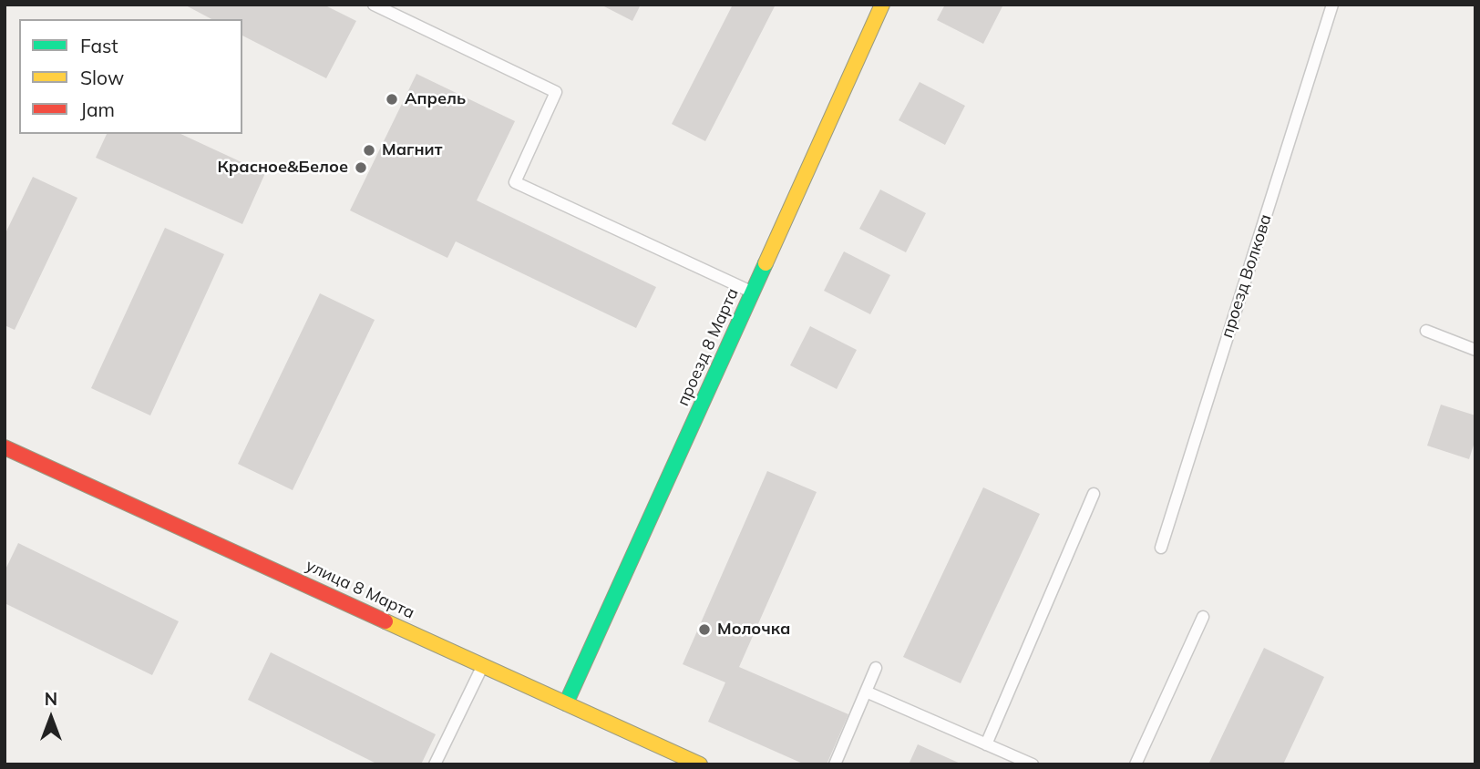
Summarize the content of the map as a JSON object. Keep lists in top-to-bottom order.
{
  "streets": {
    "street": ["проезд 8 Марта", "улица 8 Марта"],
    "lane": ["проезд Волкова"]
  },
  "crossings": [
    ["проезд 8 Марта", "улица 8 Марта"]
  ],
  "places": [
    "Апрель",
    "Магнит",
    "Красное&Белое",
    "Молочка"
  ],
  "legend": ["Fast", "Slow", "Jam"],
  "north": "top"
}
